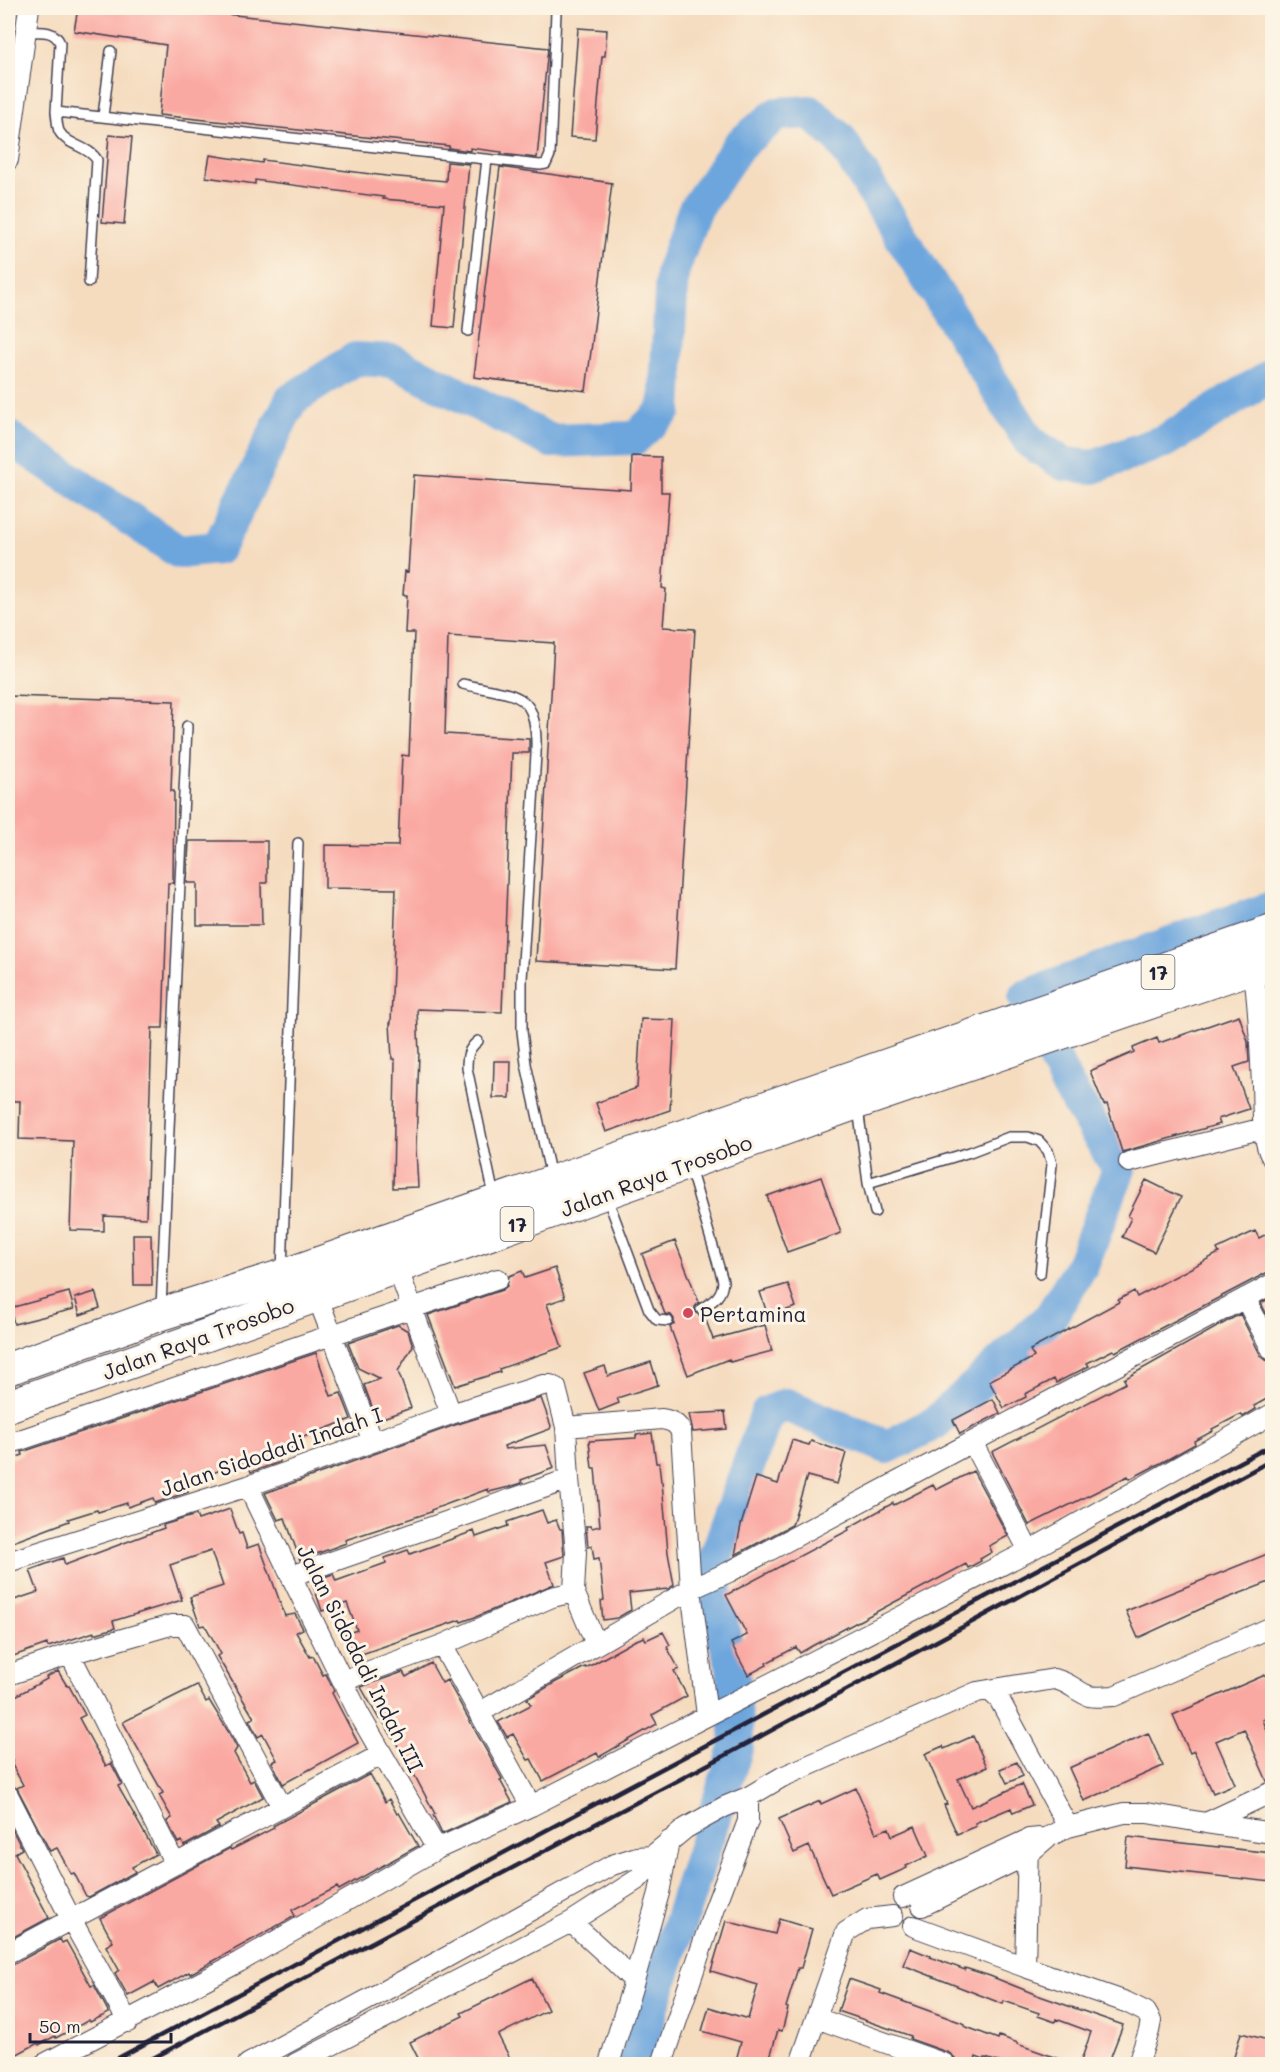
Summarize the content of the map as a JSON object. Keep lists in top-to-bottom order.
{
  "streets": {
    "highway": ["17", "Jalan Raya Trosobo"],
    "street": ["Jalan Sidodadi Indah I", "Jalan Sidodadi Indah III"]
  },
  "crossings": [
    ["Jalan Sidodadi Indah I", "Jalan Sidodadi Indah III"]
  ],
  "places": ["Pertamina"],
  "scale_bar": "50 m"
}
